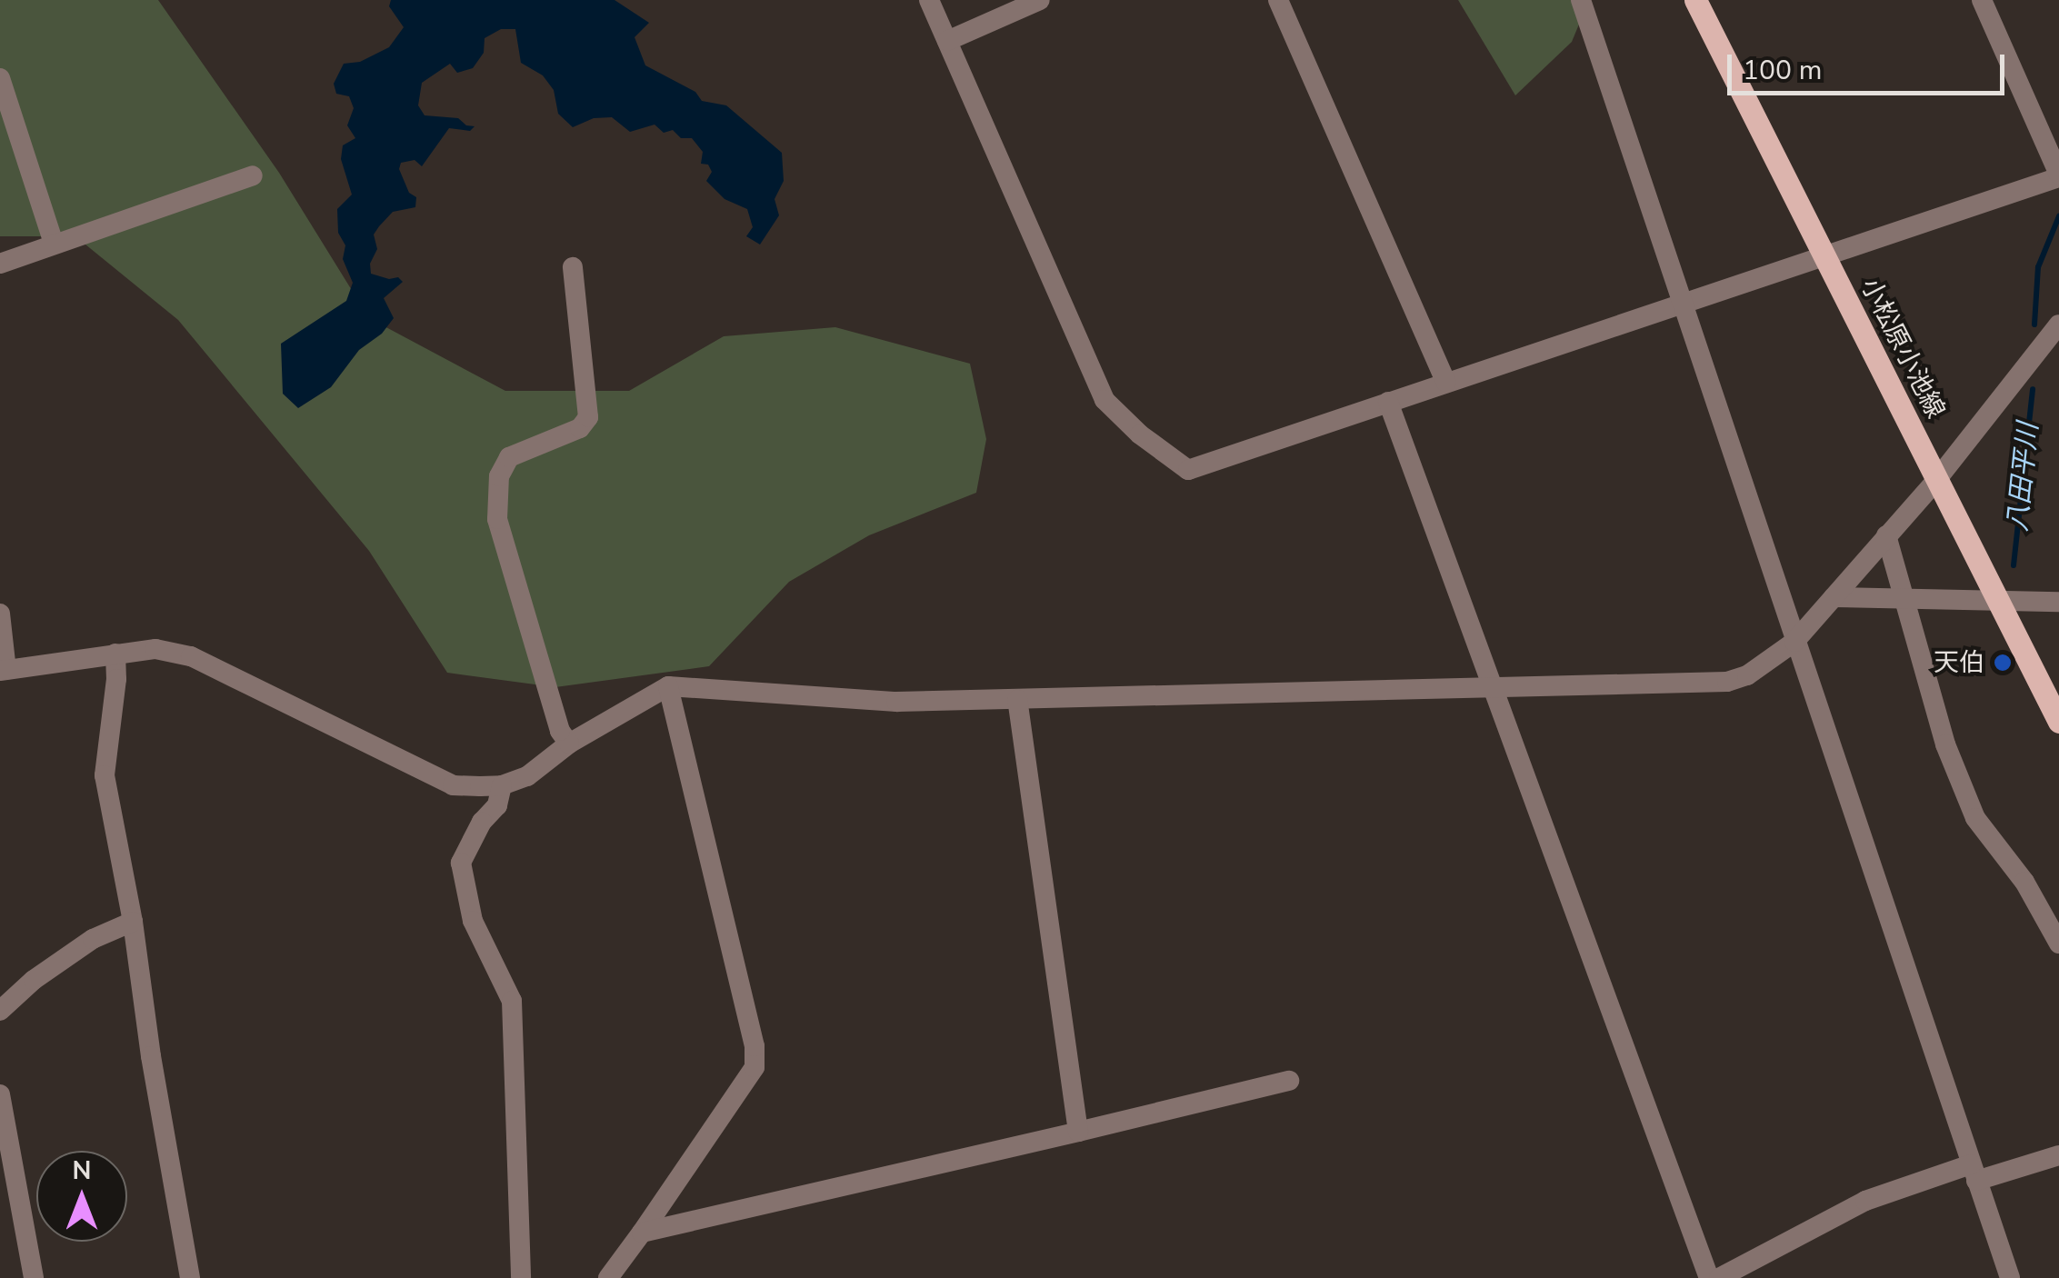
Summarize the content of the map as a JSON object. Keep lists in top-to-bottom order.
{
  "streets": {
    "main road": ["小松原小池線"]
  },
  "water": ["八田平川"],
  "places": ["天伯"],
  "scale_bar": "100 m",
  "north": "top"
}
